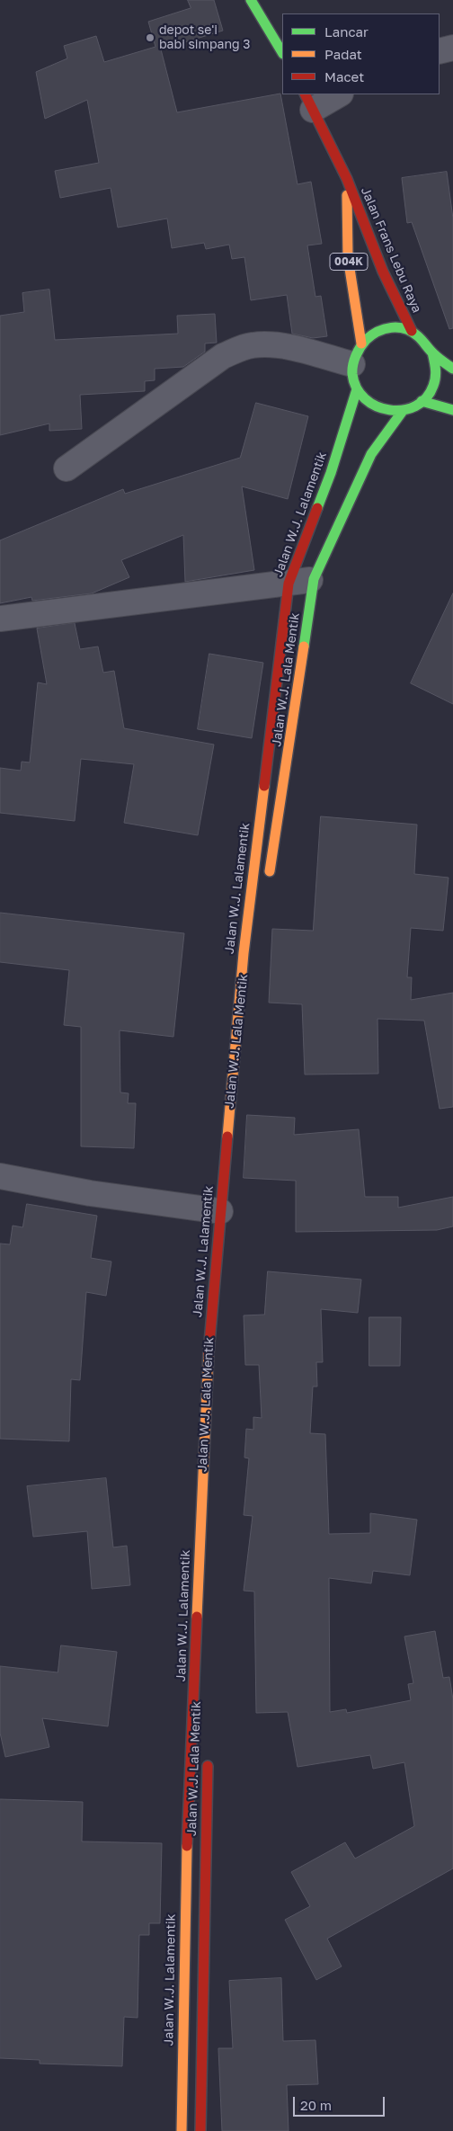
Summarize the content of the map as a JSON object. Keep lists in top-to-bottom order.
{
  "streets": {
    "main road": [
      "Jalan Frans Lebu Raya",
      "004K",
      "Jalan W.J. Lalamentik",
      "Jalan W.J. Lala Mentik"
    ]
  },
  "crossings": [
    ["Jalan Frans Lebu Raya", "Jalan W.J. Lalamentik"],
    ["Jalan Frans Lebu Raya", "Jalan W.J. Lala Mentik"],
    ["Jalan W.J. Lalamentik", "Jalan W.J. Lala Mentik"]
  ],
  "places": ["depot se'i babi simpang 3"],
  "legend": ["Lancar", "Padat", "Macet"],
  "scale_bar": "20 m"
}
